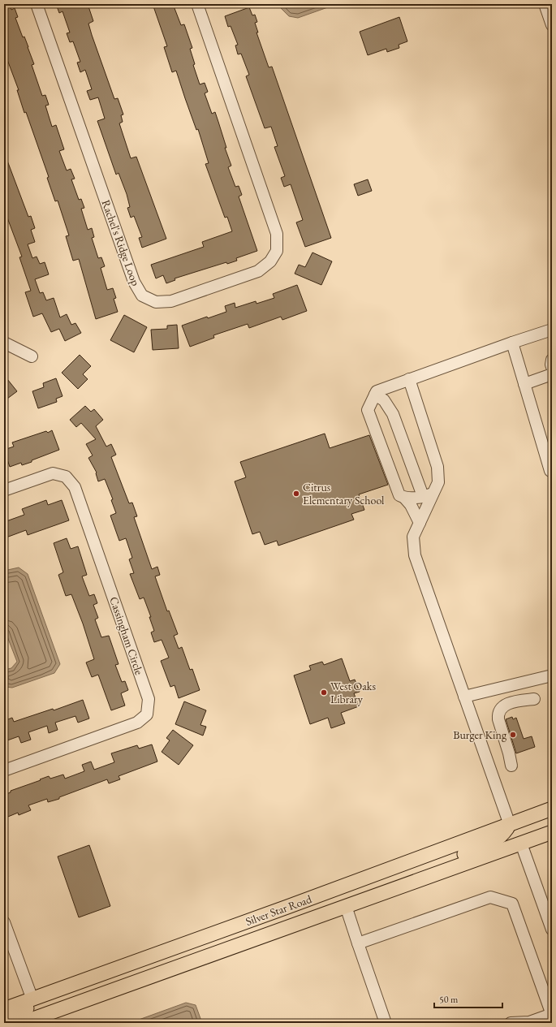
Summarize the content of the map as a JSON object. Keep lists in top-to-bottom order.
{
  "streets": {
    "main road": ["Silver Star Road"],
    "street": ["Rachel's Ridge Loop", "Cassingham Circle"]
  },
  "places": ["Citrus Elementary School", "West Oaks Library", "Burger King"],
  "scale_bar": "50 m"
}
